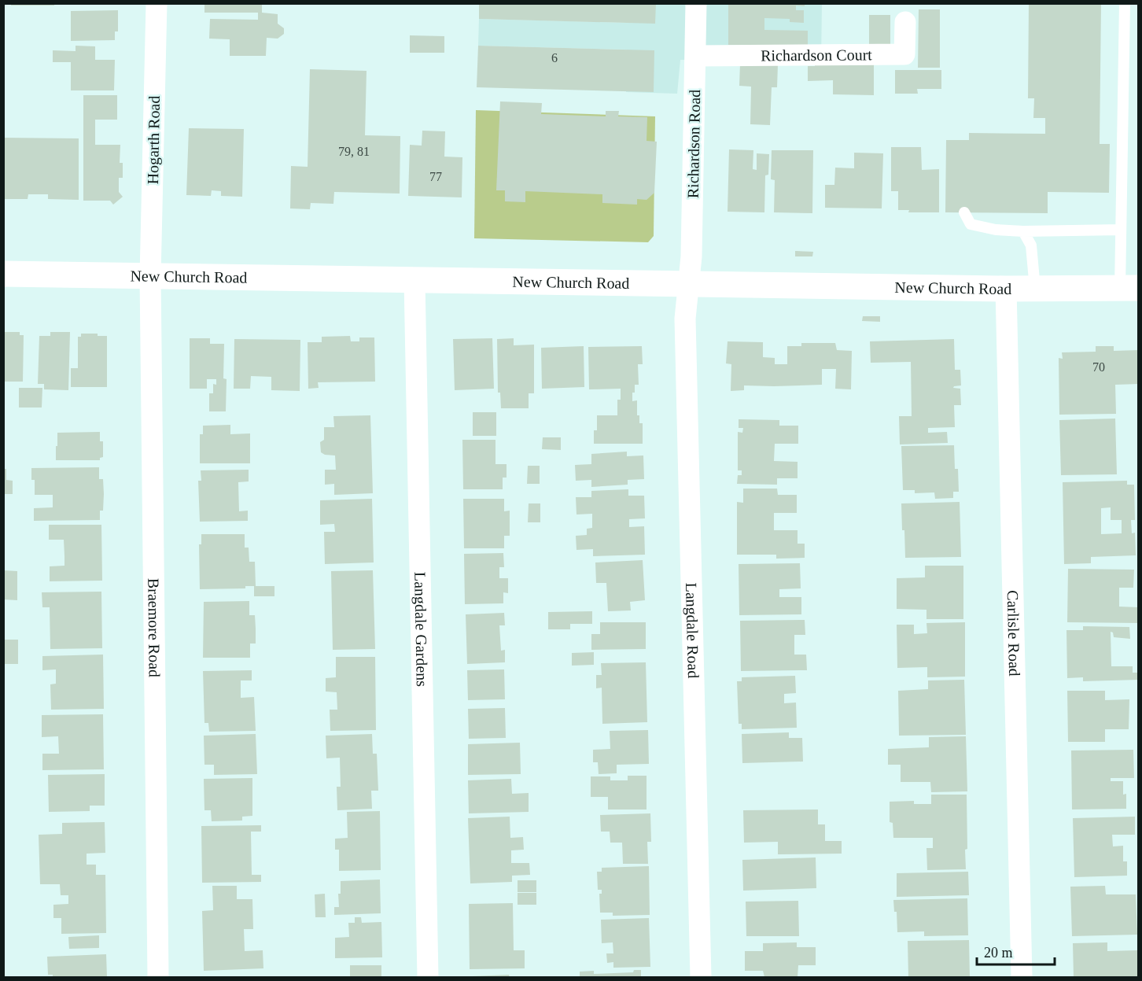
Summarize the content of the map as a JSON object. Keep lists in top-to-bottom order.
{
  "streets": {
    "main road": ["New Church Road"],
    "street": [
      "Richardson Court",
      "Hogarth Road",
      "Richardson Road",
      "Braemore Road",
      "Langdale Gardens",
      "Langdale Road",
      "Carlisle Road"
    ]
  },
  "crossings": [
    ["Richardson Court", "Richardson Road"],
    ["Hogarth Road", "New Church Road"],
    ["Hogarth Road", "Braemore Road"],
    ["Richardson Road", "New Church Road"],
    ["Richardson Road", "Langdale Road"],
    ["New Church Road", "Braemore Road"],
    ["New Church Road", "Langdale Gardens"],
    ["New Church Road", "Langdale Road"],
    ["New Church Road", "Carlisle Road"]
  ],
  "house_numbers": [
    "6",
    "79, 81",
    "77",
    "70"
  ],
  "scale_bar": "20 m"
}
